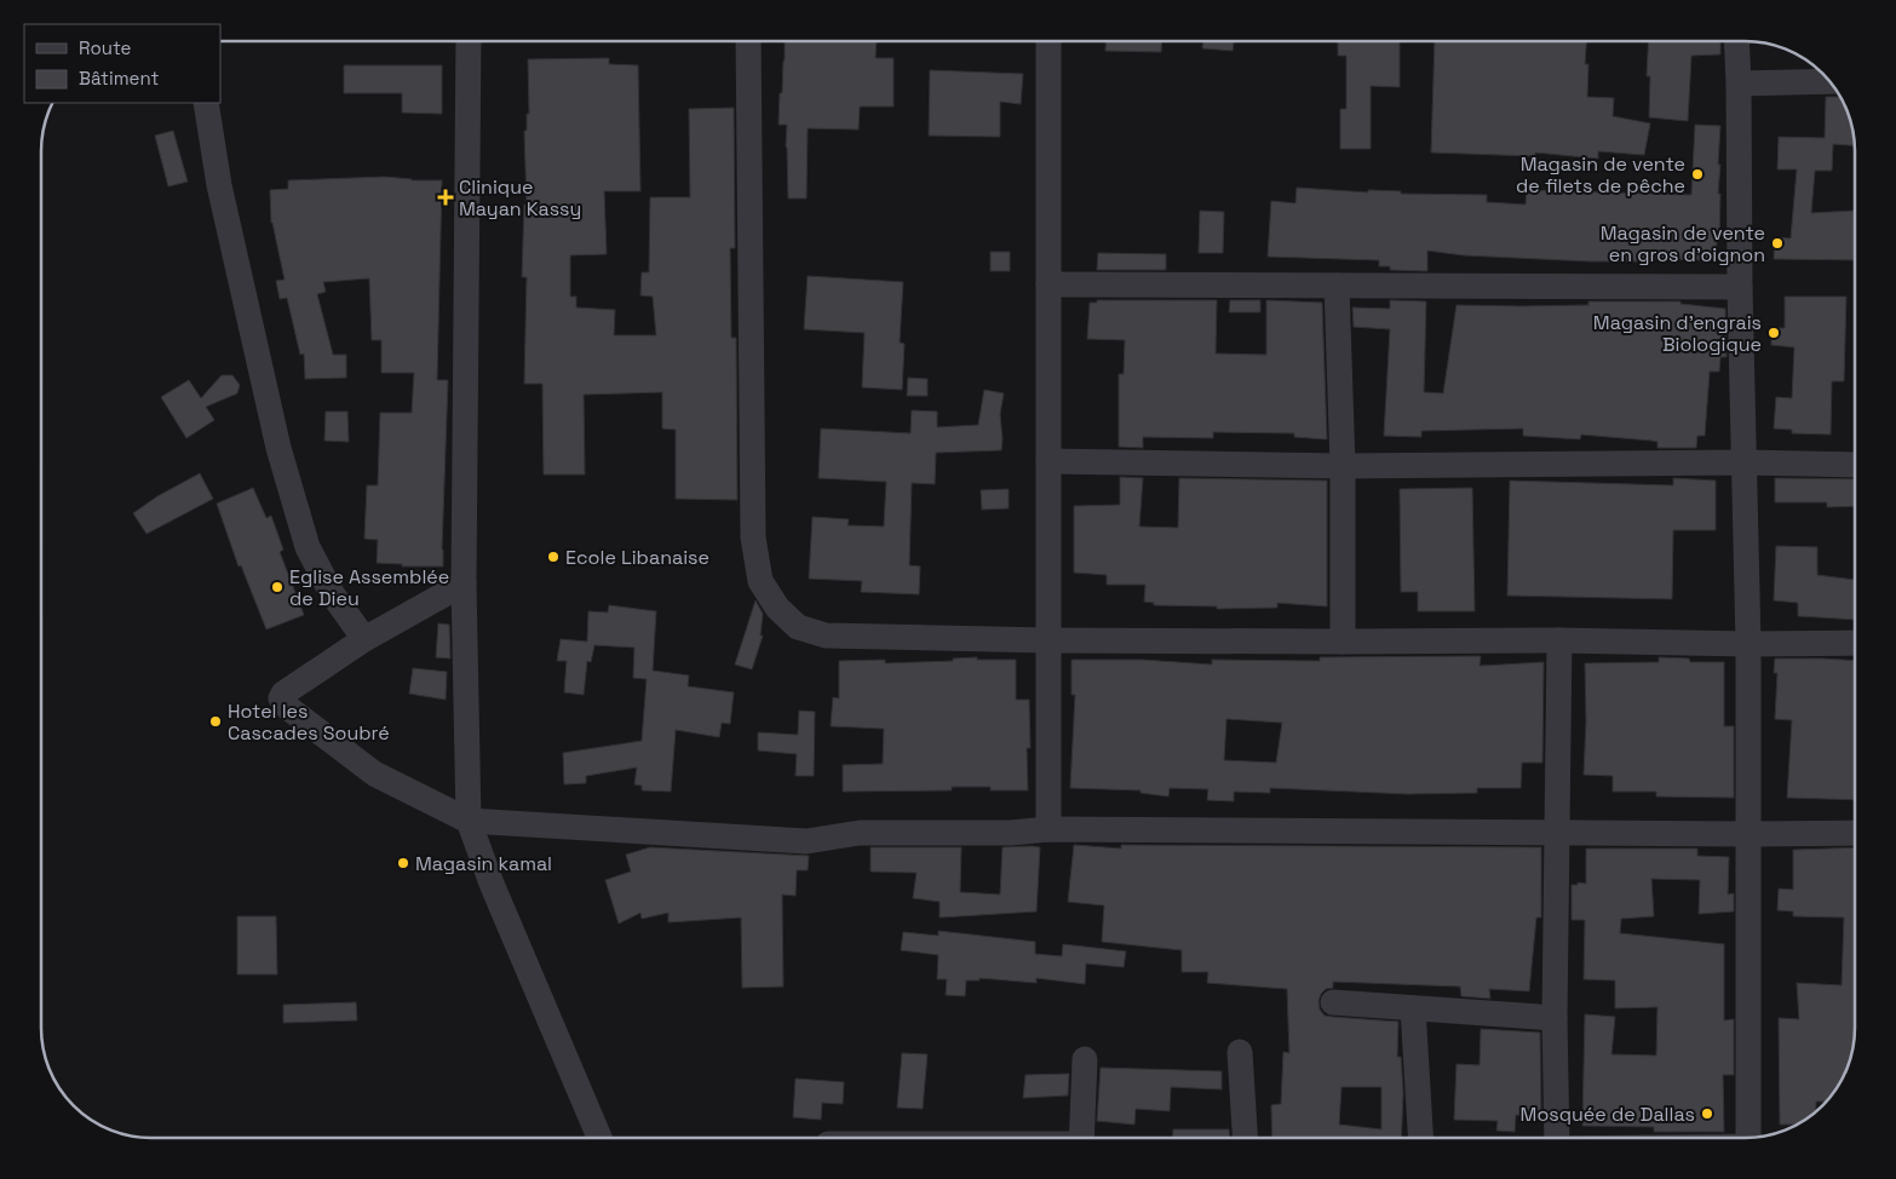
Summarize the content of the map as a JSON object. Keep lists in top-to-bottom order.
{
  "places": {
    "other": [
      "Magasin de vente de filets de pêche",
      "Magasin de vente en gros d'oignon",
      "Magasin d'engrais Biologique",
      "Ecole Libanaise",
      "Eglise Assemblée de Dieu",
      "Hotel les Cascades Soubré",
      "Magasin kamal",
      "Mosquée de Dallas"
    ],
    "health": ["Clinique Mayan Kassy"]
  },
  "legend": ["Route", "Bâtiment"]
}
